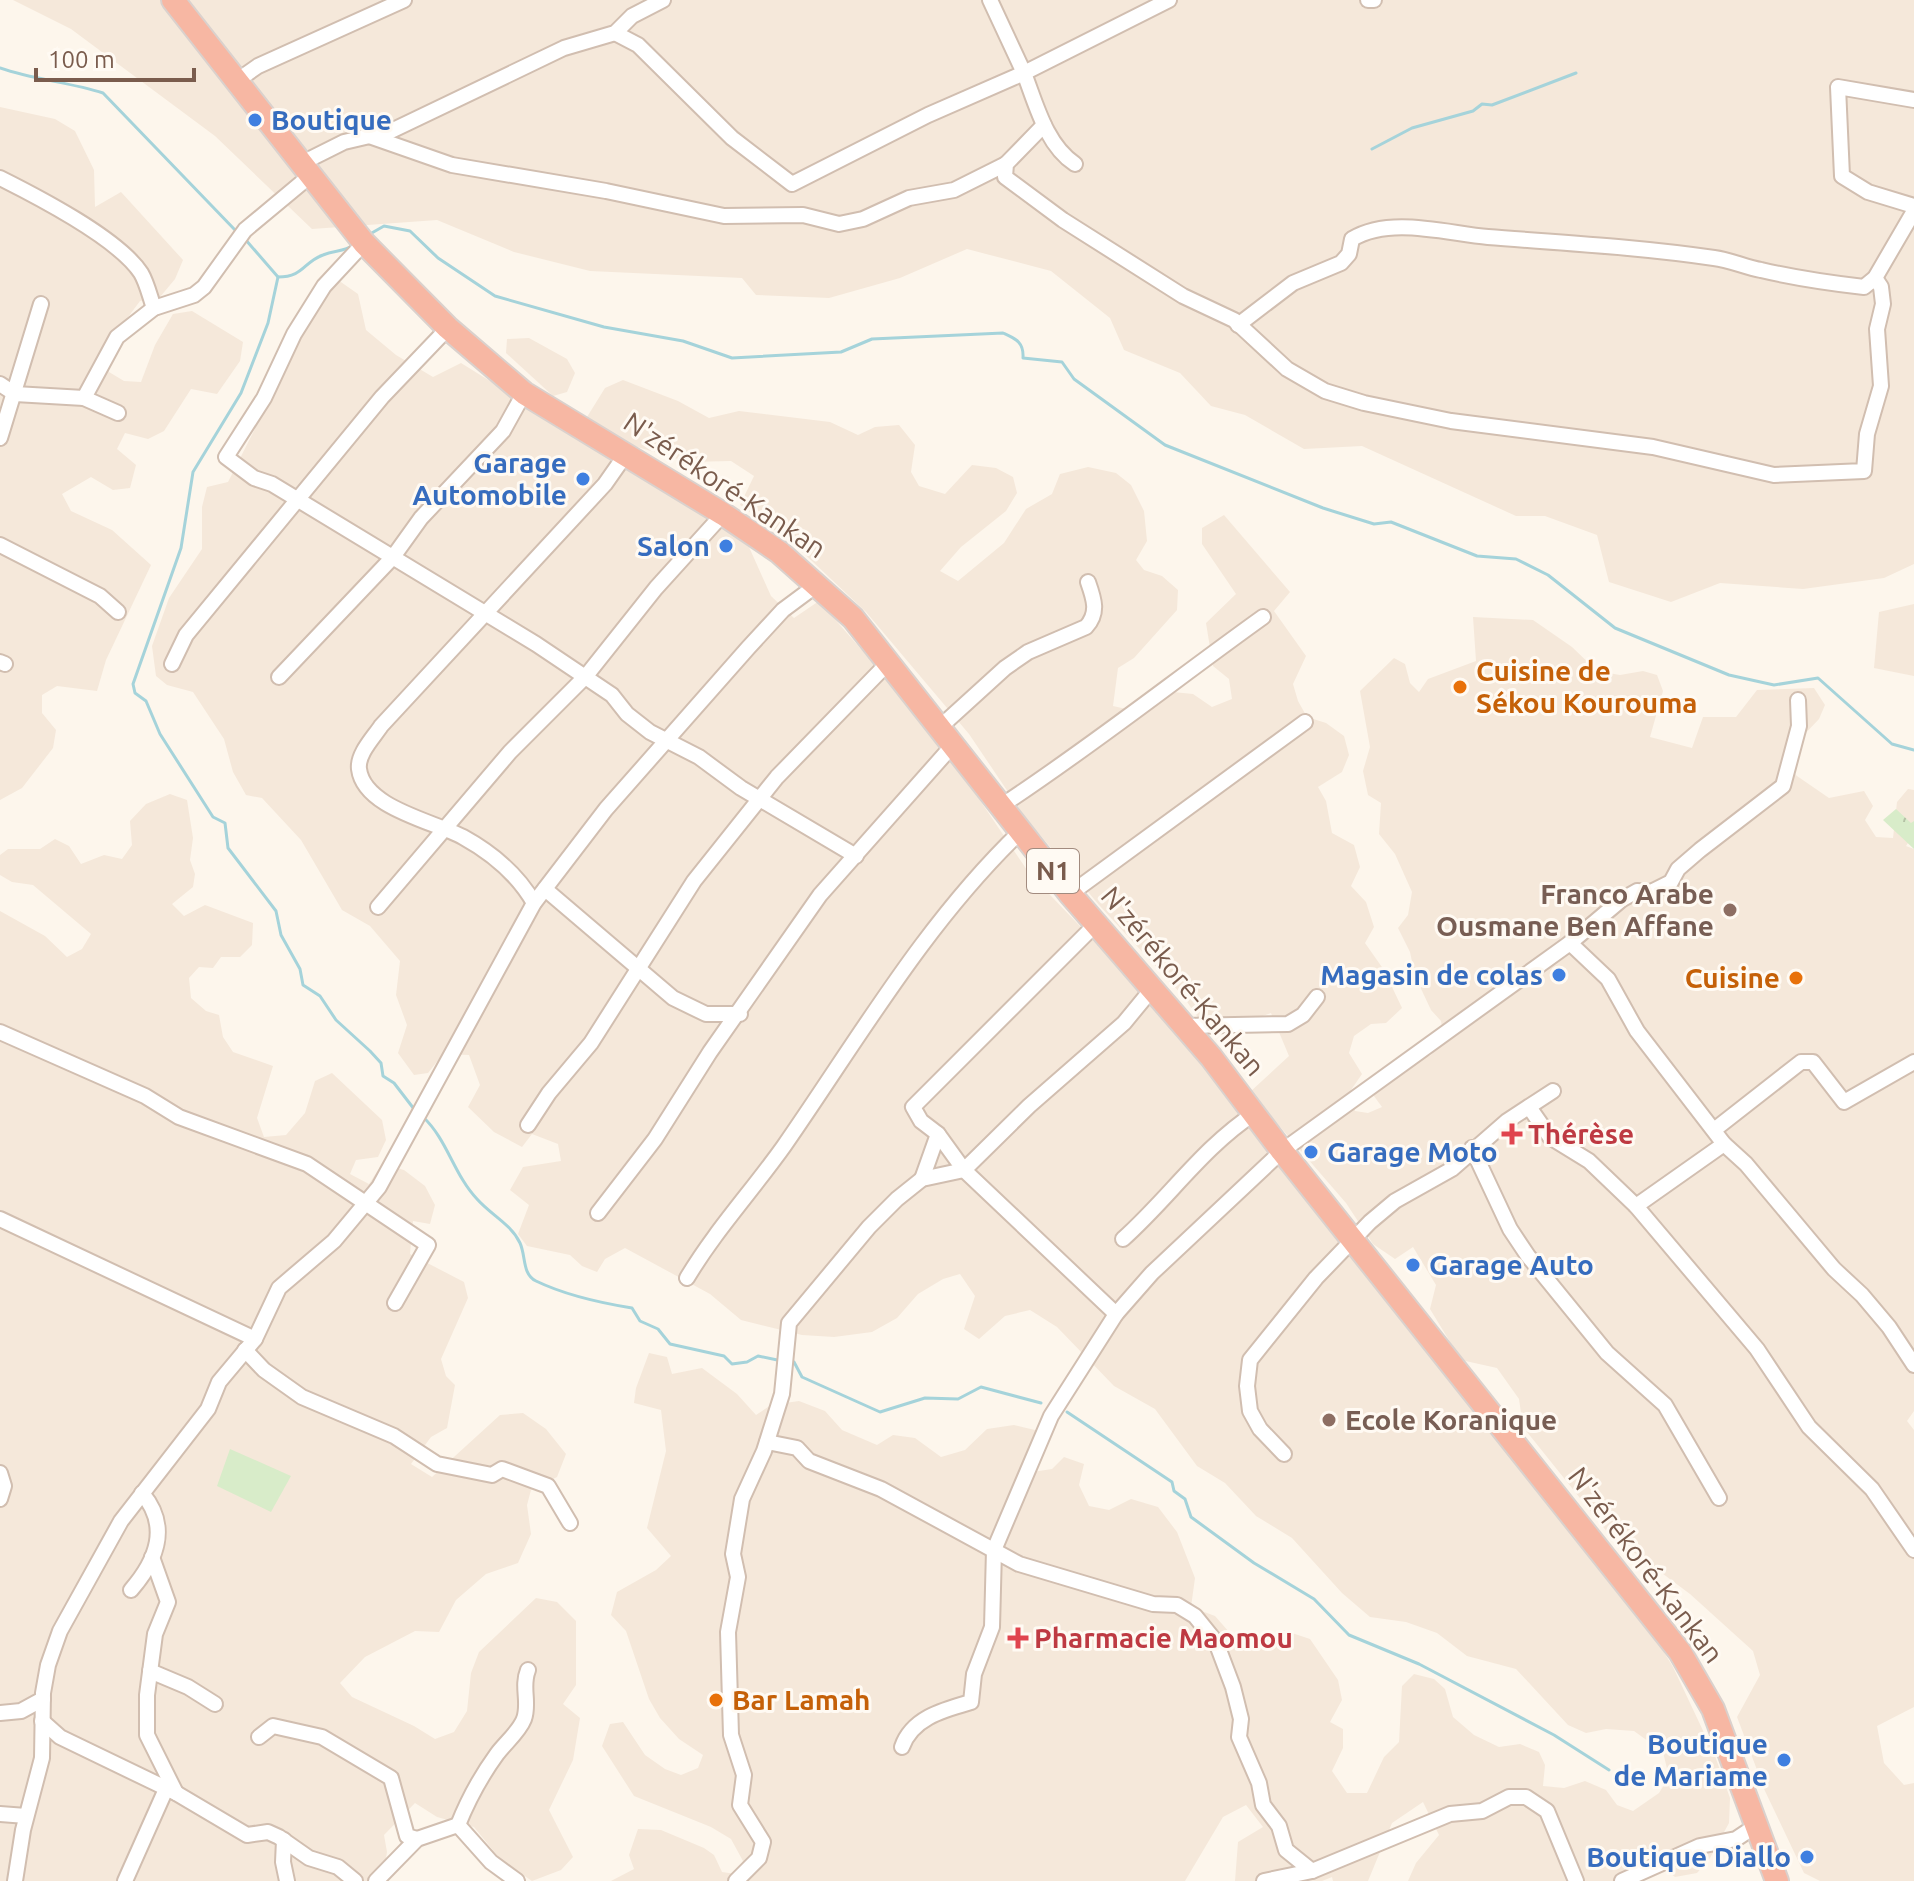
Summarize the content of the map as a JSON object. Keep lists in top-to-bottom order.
{
  "streets": {
    "highway": ["N'zérékoré-Kankan", "N1"]
  },
  "places": {
    "other": [
      "Boutique",
      "Garage Automobile",
      "Salon",
      "Cuisine de Sékou Kourouma",
      "Franco Arabe Ousmane Ben Affane",
      "Magasin de colas",
      "Cuisine",
      "Garage Moto",
      "Garage Auto",
      "Ecole Koranique",
      "Bar Lamah",
      "Boutique de Mariame",
      "Boutique Diallo"
    ],
    "health": ["Thérèse", "Pharmacie Maomou"]
  },
  "scale_bar": "100 m"
}
